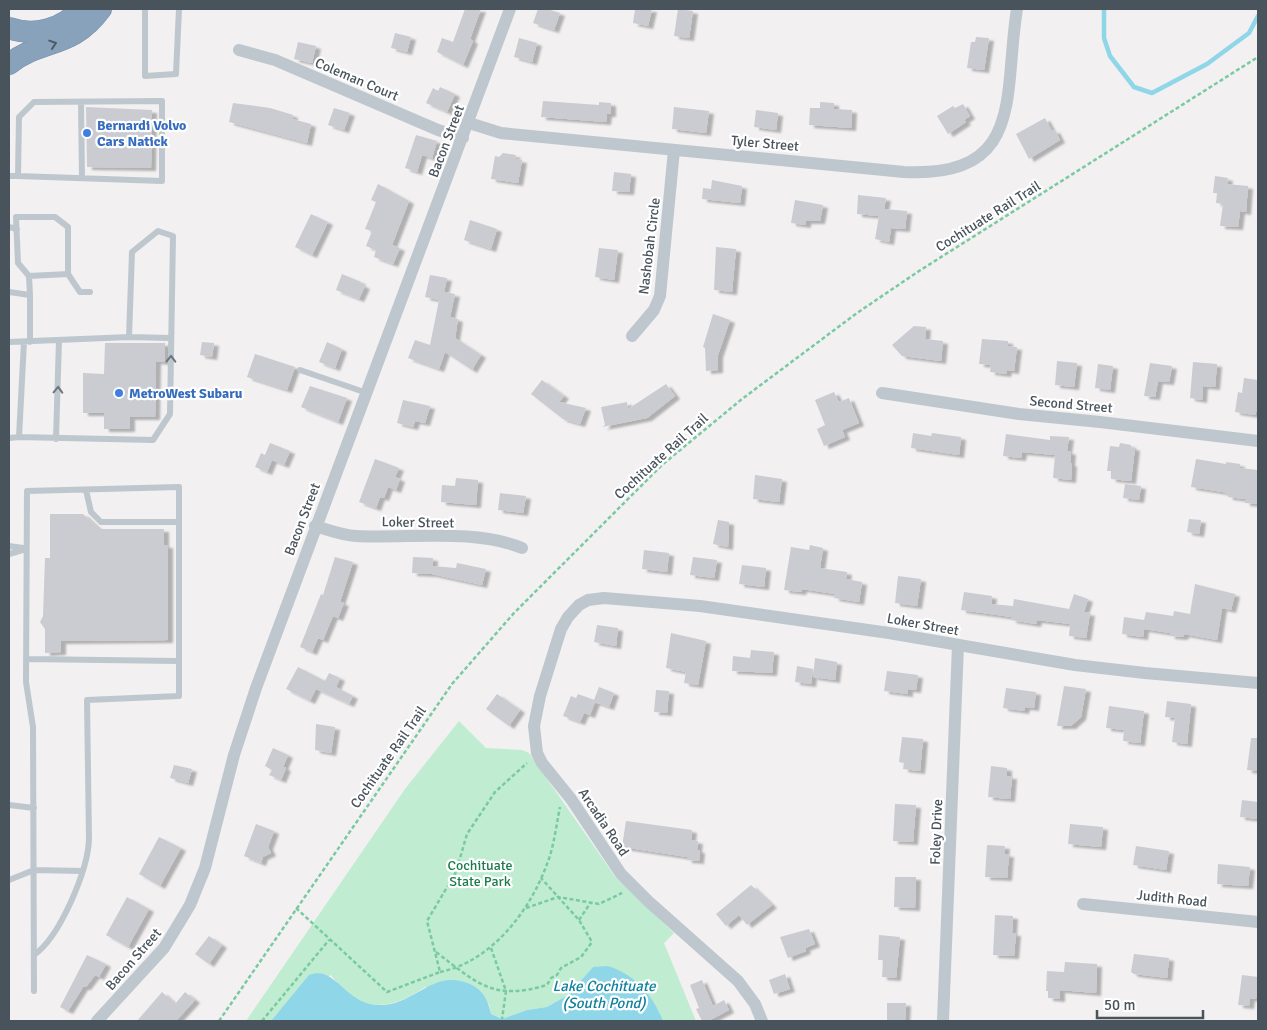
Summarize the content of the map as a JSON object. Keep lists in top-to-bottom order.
{
  "streets": {
    "street": [
      "Coleman Court",
      "Bacon Street",
      "Tyler Street",
      "Nashobah Circle",
      "Second Street",
      "Loker Street",
      "Arcadia Road",
      "Foley Drive",
      "Judith Road"
    ],
    "path": ["Cochituate Rail Trail"]
  },
  "crossings": [
    ["Coleman Court", "Bacon Street"],
    ["Bacon Street", "Tyler Street"],
    ["Bacon Street", "Loker Street"],
    ["Tyler Street", "Nashobah Circle"],
    ["Loker Street", "Arcadia Road"],
    ["Loker Street", "Foley Drive"]
  ],
  "water": ["Lake Cochituate (South Pond)"],
  "parks": ["Cochituate State Park"],
  "places": ["Bernardi Volvo Cars Natick", "MetroWest Subaru"],
  "scale_bar": "50 m"
}
